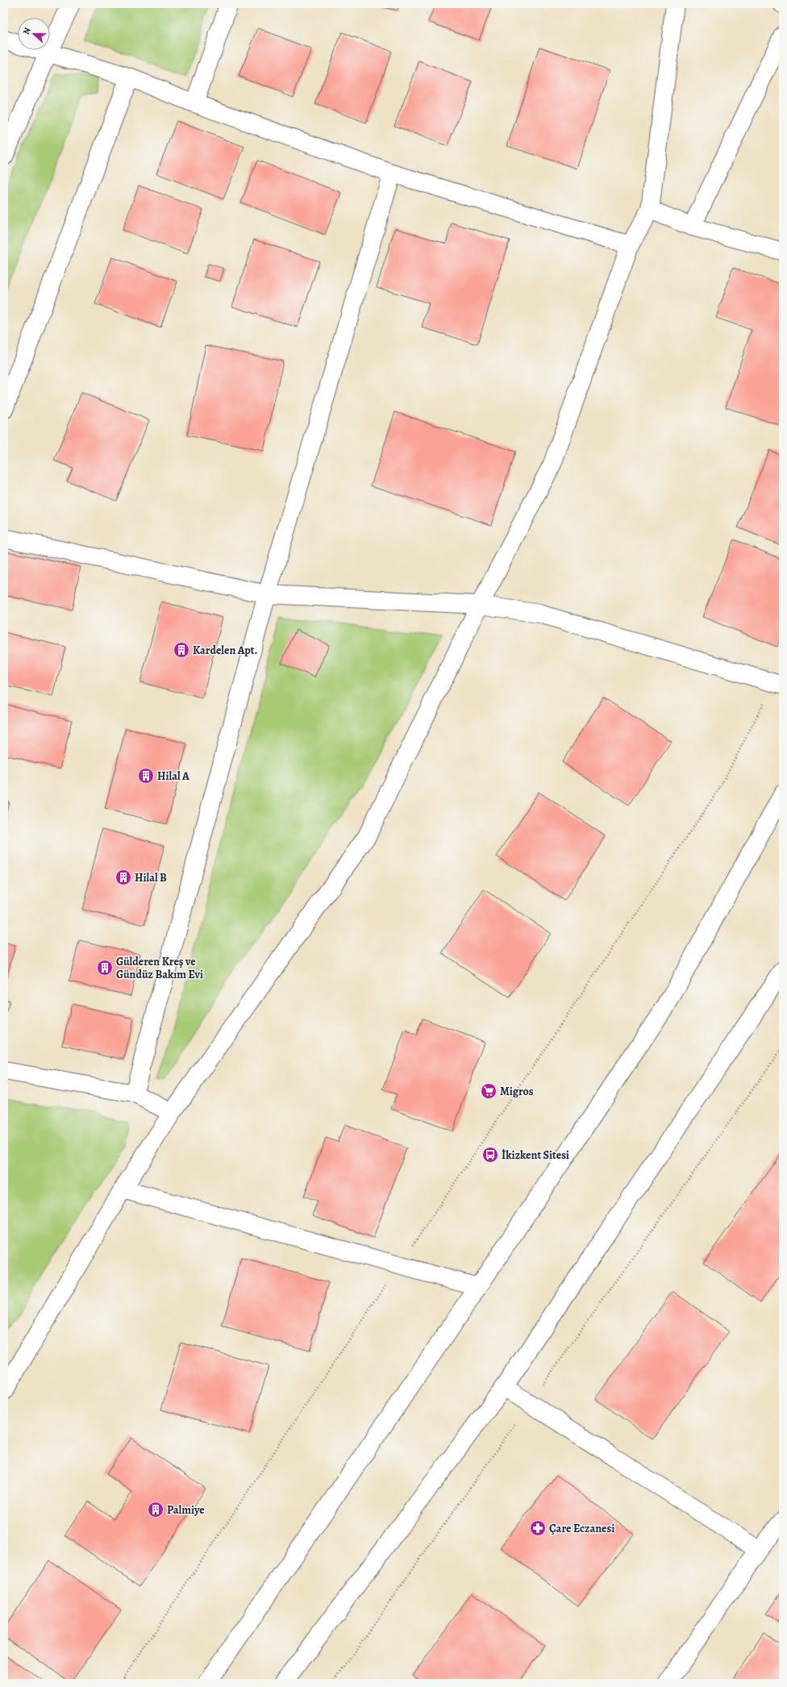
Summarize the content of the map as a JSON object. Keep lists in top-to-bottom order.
{
  "places": {
    "building": [
      "Kardelen Apt.",
      "Hilal A",
      "Hilal B",
      "Gülderen Kreş ve Gündüz Bakım Evi",
      "Palmiye"
    ],
    "supermarket": ["Migros"],
    "bus stop": ["İkizkent Sitesi"],
    "pharmacy": ["Çare Eczanesi"]
  },
  "north": "left"
}
